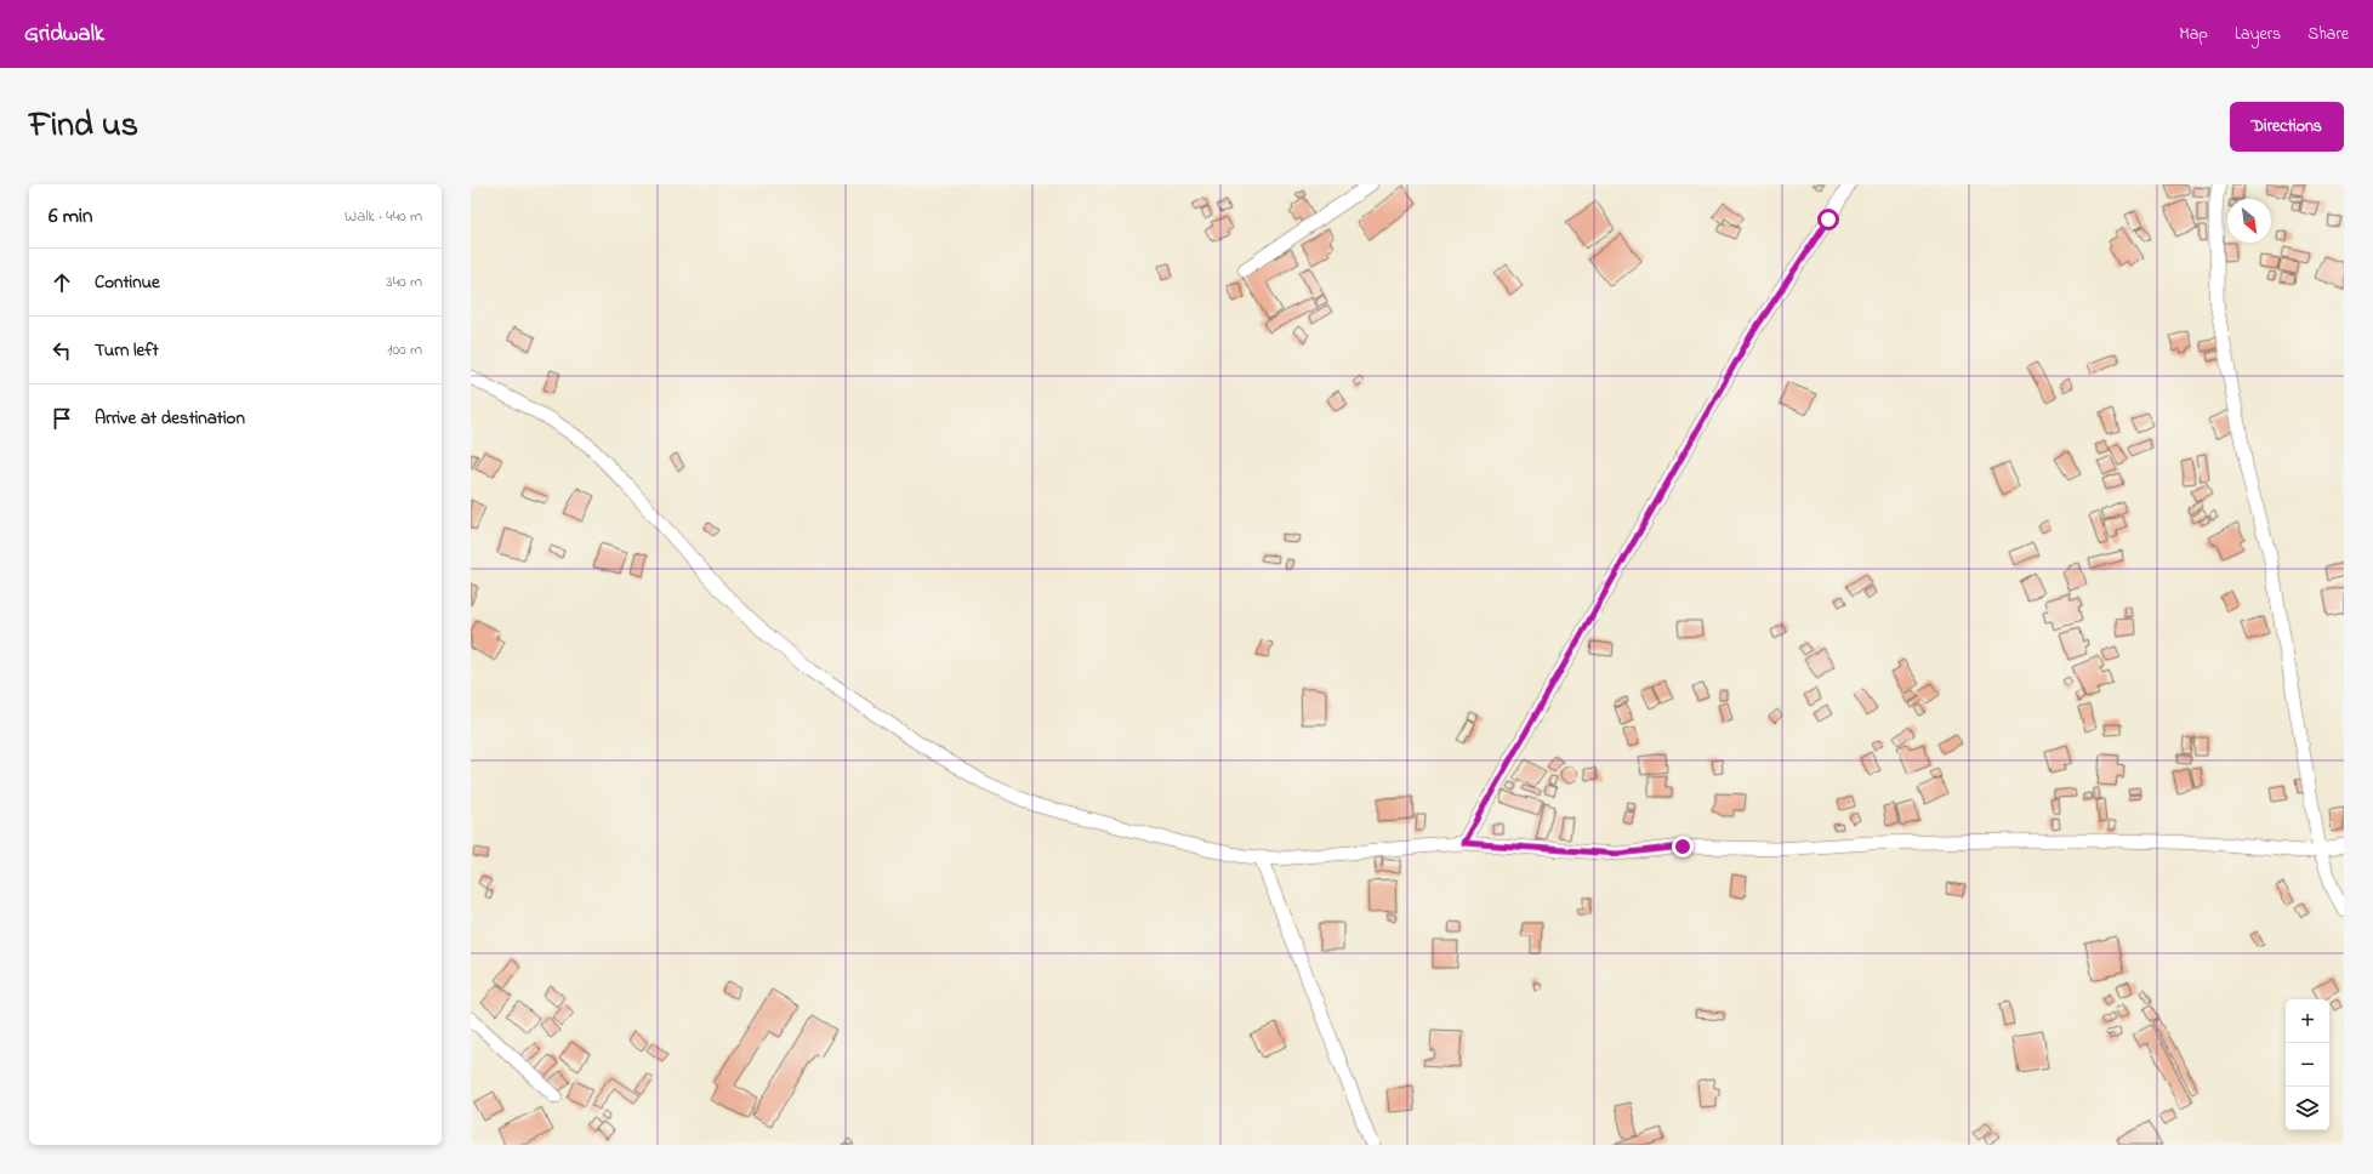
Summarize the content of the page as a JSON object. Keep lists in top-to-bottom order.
{
  "north": "bottom right",
  "page": {
    "header": "Gridwalk",
    "nav": ["Map", "Layers", "Share"],
    "title": "Find us",
    "buttons": "Directions",
    "heading": ["6 min", "Walk · 440 m"],
    "list": [
      ["Continue", "340 m"],
      ["Turn left", "100 m"],
      "Arrive at destination"
    ],
    "map_buttons": ["+", "−"]
  }
}
